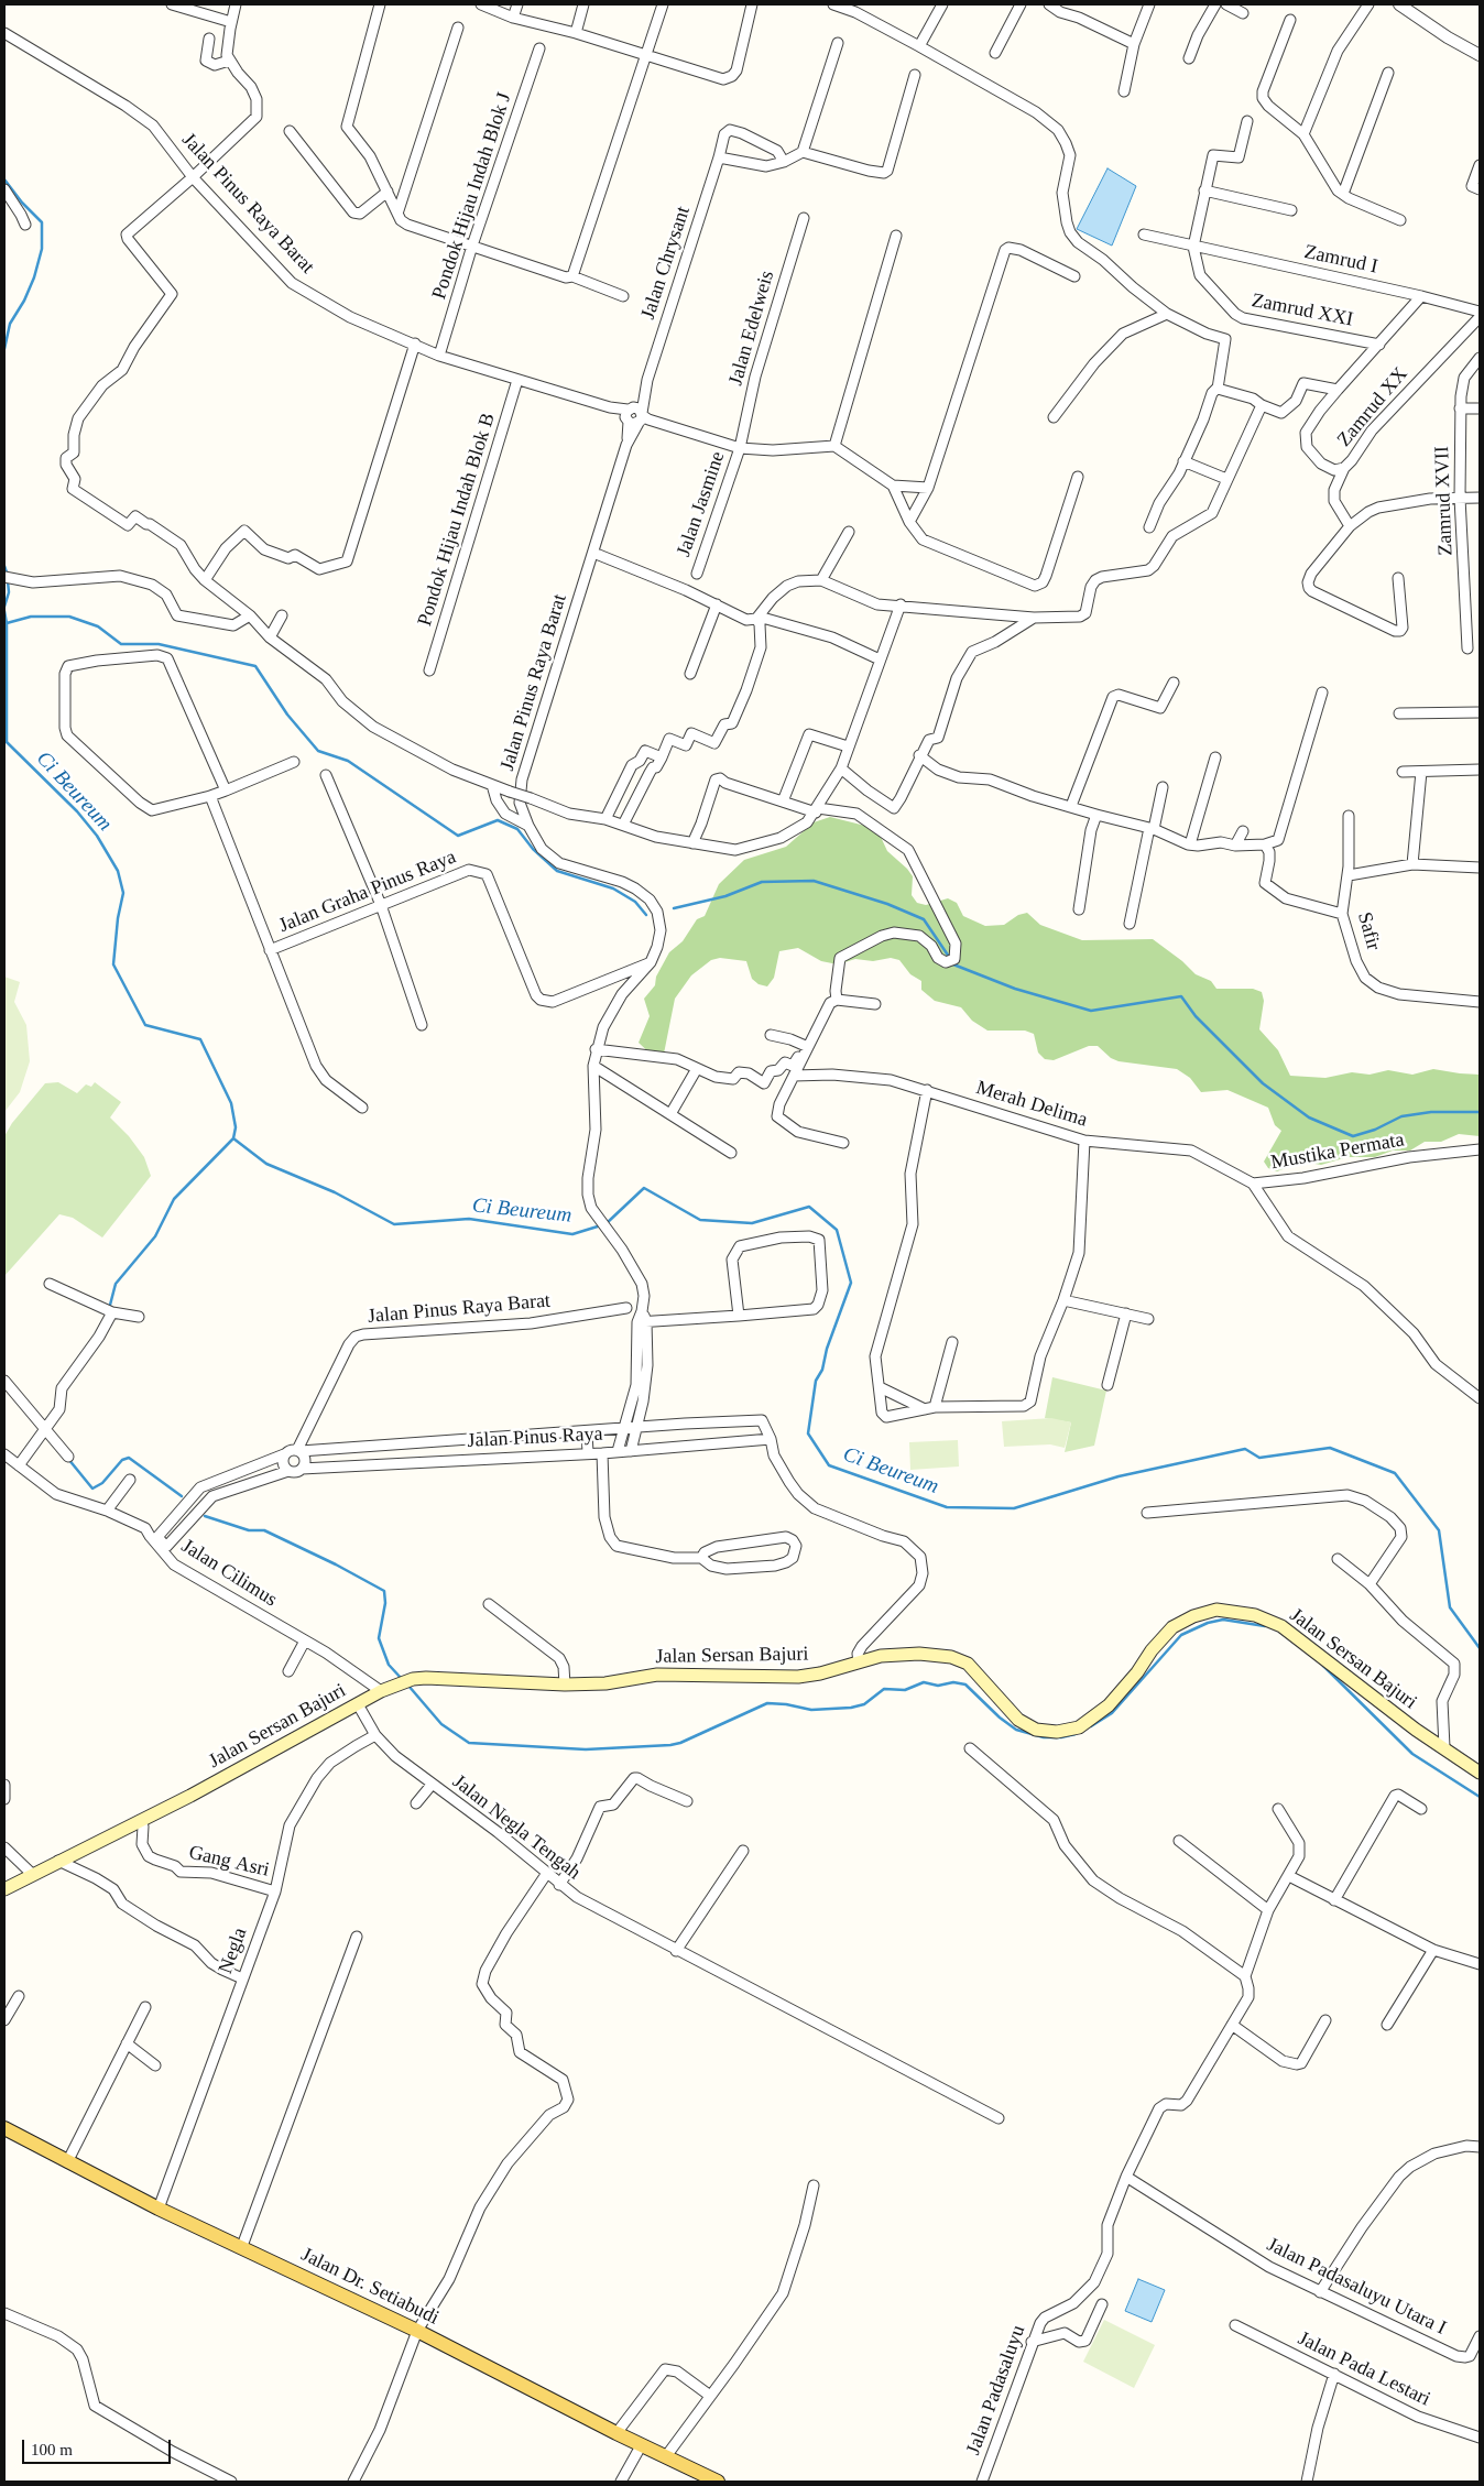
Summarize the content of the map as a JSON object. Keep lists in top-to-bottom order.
{
  "streets": {
    "main road": ["Jalan Sersan Bajuri", "Jalan Dr. Setiabudi"],
    "street": [
      "Pondok Hijau Indah Blok J",
      "Jalan Pinus Raya Barat",
      "Zamrud I",
      "Jalan Chrysant",
      "Zamrud XXI",
      "Jalan Edelweis",
      "Zamrud XX",
      "Zamrud XVII",
      "Jalan Jasmine",
      "Pondok Hijau Indah Blok B",
      "Jalan Graha Pinus Raya",
      "Safir",
      "Merah Delima",
      "Mustika Permata",
      "Jalan Pinus Raya",
      "Jalan Cilimus",
      "Jalan Negla Tengah",
      "Gang Asri",
      "Negla",
      "Jalan Padasaluyu Utara I",
      "Jalan Pada Lestari",
      "Jalan Padasaluyu"
    ]
  },
  "crossings": [
    ["Pondok Hijau Indah Blok J", "Jalan Pinus Raya Barat"],
    ["Jalan Pinus Raya Barat", "Jalan Chrysant"],
    ["Jalan Pinus Raya Barat", "Jalan Edelweis"],
    ["Jalan Pinus Raya Barat", "Jalan Jasmine"],
    ["Jalan Pinus Raya Barat", "Pondok Hijau Indah Blok B"],
    ["Jalan Pinus Raya Barat", "Jalan Graha Pinus Raya"],
    ["Jalan Pinus Raya Barat", "Jalan Pinus Raya"],
    ["Zamrud I", "Zamrud XXI"],
    ["Zamrud I", "Zamrud XX"],
    ["Zamrud XXI", "Zamrud XX"],
    ["Jalan Edelweis", "Jalan Jasmine"],
    ["Merah Delima", "Mustika Permata"],
    ["Jalan Cilimus", "Jalan Sersan Bajuri"],
    ["Jalan Sersan Bajuri", "Jalan Negla Tengah"],
    ["Jalan Sersan Bajuri", "Gang Asri"],
    ["Jalan Negla Tengah", "Negla"],
    ["Gang Asri", "Negla"],
    ["Negla", "Jalan Dr. Setiabudi"],
    ["Jalan Padasaluyu Utara I", "Jalan Padasaluyu"]
  ],
  "water": ["Ci Beureum"],
  "scale_bar": "100 m"
}
